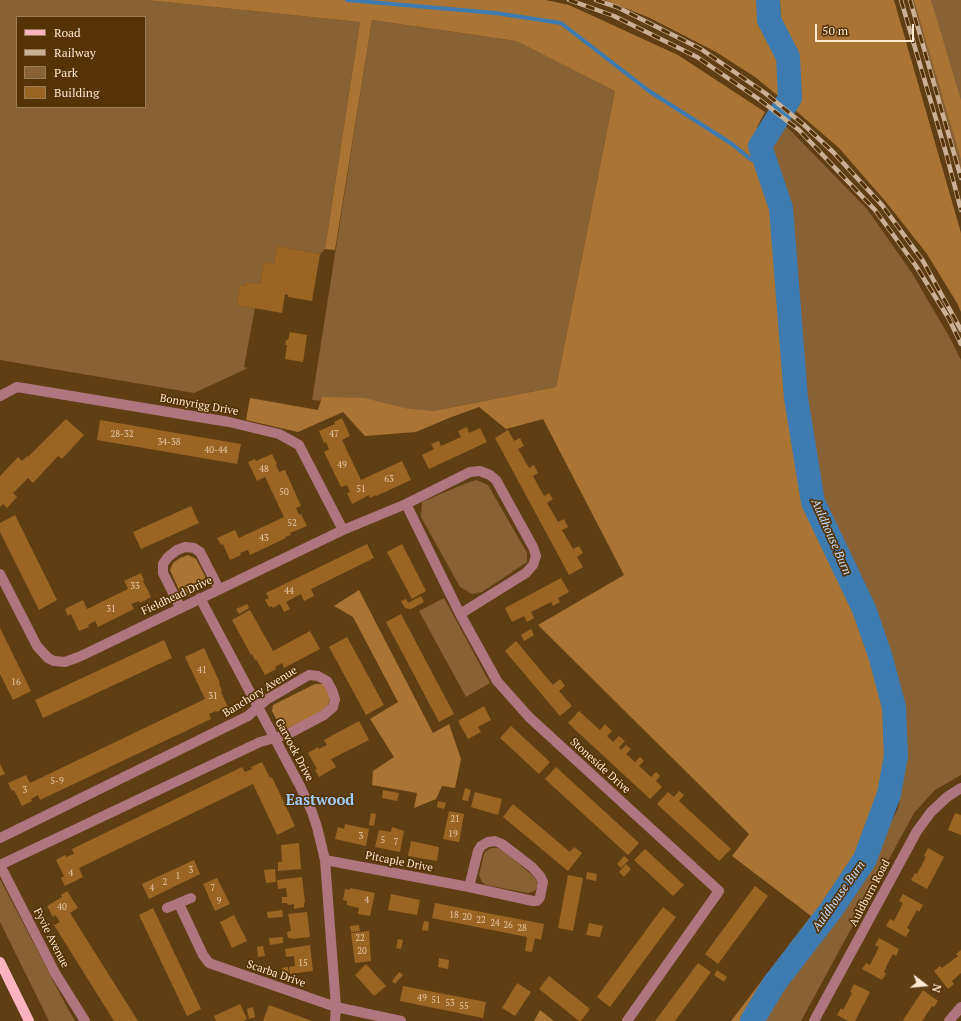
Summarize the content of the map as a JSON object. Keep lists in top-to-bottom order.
{
  "streets": {
    "street": [
      "Bonnyrigg Drive",
      "Fieldhead Drive",
      "Banchory Avenue",
      "Garvock Drive",
      "Stoneside Drive",
      "Pitcaple Drive",
      "Auldburn Road",
      "Fyvie Avenue",
      "Scarba Drive"
    ]
  },
  "crossings": [
    ["Bonnyrigg Drive", "Fieldhead Drive"],
    ["Fieldhead Drive", "Garvock Drive"],
    ["Fieldhead Drive", "Stoneside Drive"],
    ["Banchory Avenue", "Garvock Drive"],
    ["Banchory Avenue", "Fyvie Avenue"],
    ["Garvock Drive", "Pitcaple Drive"],
    ["Garvock Drive", "Scarba Drive"]
  ],
  "districts": ["Eastwood"],
  "water": ["Auldhouse Burn"],
  "house_numbers": [
    "28-32",
    "47",
    "34-38",
    "40-44",
    "49",
    "48",
    "63",
    "51",
    "50",
    "52",
    "43",
    "33",
    "44",
    "31",
    "41",
    "16",
    "31",
    "5-9",
    "3",
    "21",
    "19",
    "3",
    "5",
    "7",
    "3",
    "4",
    "1",
    "2",
    "4",
    "7",
    "4",
    "9",
    "40",
    "18",
    "20",
    "22",
    "24",
    "26",
    "28",
    "22",
    "20",
    "15",
    "49",
    "51",
    "53",
    "55"
  ],
  "legend": [
    "Road",
    "Railway",
    "Park",
    "Building"
  ],
  "scale_bar": "50 m",
  "north": "right"
}
